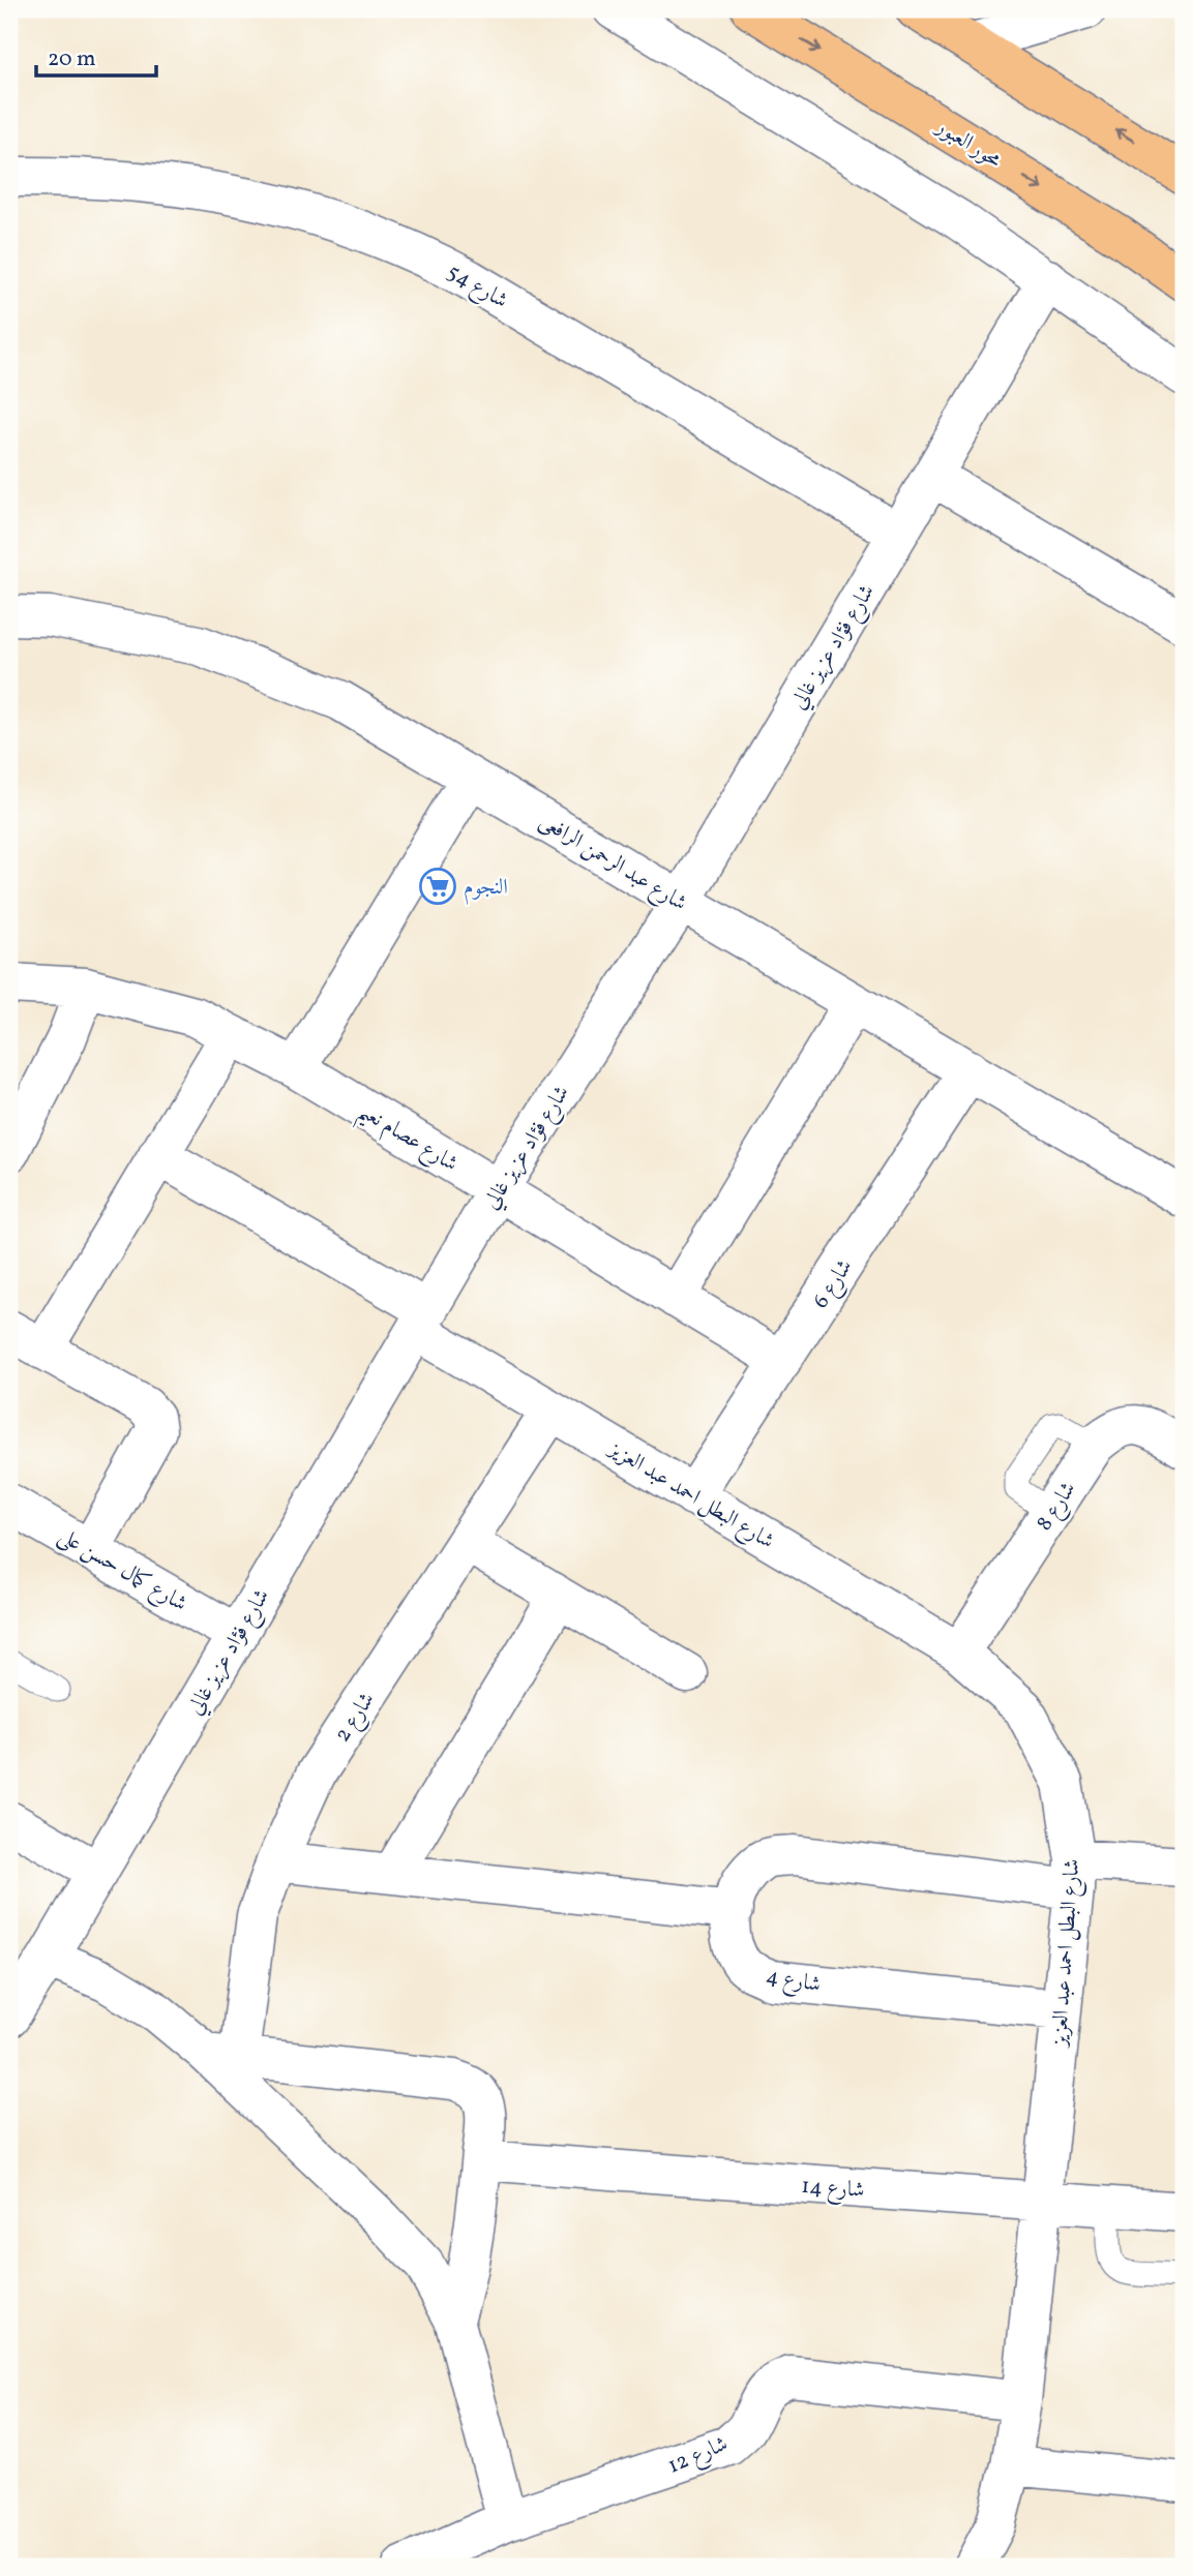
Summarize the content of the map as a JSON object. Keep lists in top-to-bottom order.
{
  "streets": {
    "highway": ["محور العبور"],
    "street": [
      "شارع 54",
      "شارع فؤاد عزيز غالي",
      "شارع عبد الرحمن الرافعى",
      "شارع عصام نعيم",
      "شارع 6",
      "شارع البطل احمد عبد العزيز",
      "شارع 8",
      "شارع كمال حسن على",
      "شارع 2",
      "شارع 4",
      "شارع 14",
      "شارع 12"
    ]
  },
  "crossings": [
    ["شارع 54", "شارع فؤاد عزيز غالي"],
    ["شارع فؤاد عزيز غالي", "شارع عبد الرحمن الرافعى"],
    ["شارع فؤاد عزيز غالي", "شارع عصام نعيم"],
    ["شارع فؤاد عزيز غالي", "شارع البطل احمد عبد العزيز"],
    ["شارع فؤاد عزيز غالي", "شارع كمال حسن على"],
    ["شارع عبد الرحمن الرافعى", "شارع 6"],
    ["شارع عصام نعيم", "شارع 6"],
    ["شارع 6", "شارع البطل احمد عبد العزيز"],
    ["شارع البطل احمد عبد العزيز", "شارع 8"],
    ["شارع البطل احمد عبد العزيز", "شارع 2"],
    ["شارع البطل احمد عبد العزيز", "شارع 4"],
    ["شارع البطل احمد عبد العزيز", "شارع 14"],
    ["شارع البطل احمد عبد العزيز", "شارع 12"]
  ],
  "places": {
    "supermarket": ["النجوم"]
  },
  "scale_bar": "20 m"
}
